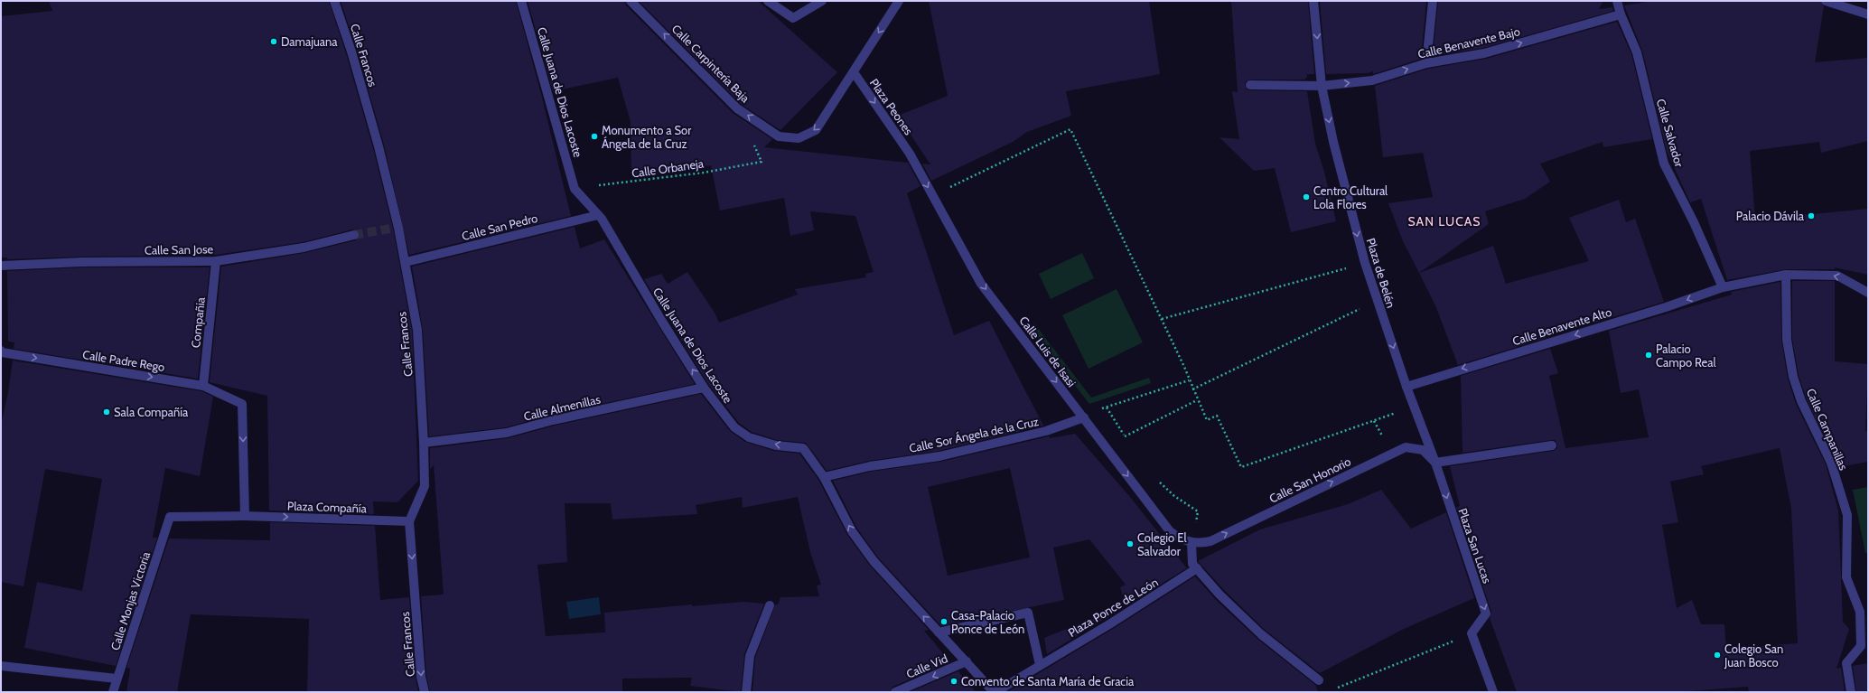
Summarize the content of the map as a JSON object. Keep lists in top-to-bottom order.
{
  "streets": {
    "street": [
      "Calle Benavente Bajo",
      "Calle Francos",
      "Calle Carpintería Baja",
      "Calle Juana de Dios Lacoste",
      "Plaza Peones",
      "Calle Salvador",
      "Calle San Pedro",
      "Calle San Jose",
      "Plaza de Belén",
      "Compañia",
      "Calle Benavente Alto",
      "Calle Luis de Isasi",
      "Calle Padre Rego",
      "Calle Almenillas",
      "Calle Campanillas",
      "Calle Sor Ángela de la Cruz",
      "Calle San Honorio",
      "Plaza Compañía",
      "Plaza San Lucas",
      "Calle Monjas Victoria",
      "Plaza Ponce de León",
      "Calle Vid"
    ],
    "path": ["Calle Orbaneja"]
  },
  "crossings": [
    ["Calle Benavente Bajo", "Calle Salvador"],
    ["Calle Benavente Bajo", "Plaza de Belén"],
    ["Calle Francos", "Calle San Pedro"],
    ["Calle Francos", "Calle Almenillas"],
    ["Calle Francos", "Plaza Compañía"],
    ["Calle Carpintería Baja", "Plaza Peones"],
    ["Calle Juana de Dios Lacoste", "Calle Orbaneja"],
    ["Calle Juana de Dios Lacoste", "Calle San Pedro"],
    ["Calle Juana de Dios Lacoste", "Calle Almenillas"],
    ["Calle Juana de Dios Lacoste", "Calle Sor Ángela de la Cruz"],
    ["Calle Juana de Dios Lacoste", "Plaza Ponce de León"],
    ["Calle Juana de Dios Lacoste", "Calle Vid"],
    ["Plaza Peones", "Calle Luis de Isasi"],
    ["Calle Salvador", "Calle Benavente Alto"],
    ["Calle San Jose", "Compañia"],
    ["Plaza de Belén", "Calle Benavente Alto"],
    ["Plaza de Belén", "Calle San Honorio"],
    ["Plaza de Belén", "Plaza San Lucas"],
    ["Compañia", "Calle Padre Rego"],
    ["Calle Benavente Alto", "Calle Campanillas"],
    ["Calle Luis de Isasi", "Calle Sor Ángela de la Cruz"],
    ["Calle Luis de Isasi", "Calle San Honorio"],
    ["Calle Padre Rego", "Plaza Compañía"],
    ["Calle San Honorio", "Plaza San Lucas"],
    ["Plaza Compañía", "Calle Monjas Victoria"]
  ],
  "one_way": [
    "Calle Benavente Bajo",
    "Calle Carpintería Baja",
    "Calle Juana de Dios Lacoste",
    "Plaza de Belén",
    "Calle Benavente Alto",
    "Calle Luis de Isasi",
    "Calle Padre Rego",
    "Calle San Honorio",
    "Plaza Compañía",
    "Plaza San Lucas",
    "Calle Vid"
  ],
  "districts": ["SAN LUCAS"],
  "places": [
    "Damajuana",
    "Monumento a Sor Ángela de la Cruz",
    "Centro Cultural Lola Flores",
    "Palacio Dávila",
    "Palacio Campo Real",
    "Sala Compañía",
    "Colegio El Salvador",
    "Casa-Palacio Ponce de León",
    "Colegio San Juan Bosco",
    "Convento de Santa María de Gracia"
  ]
}
